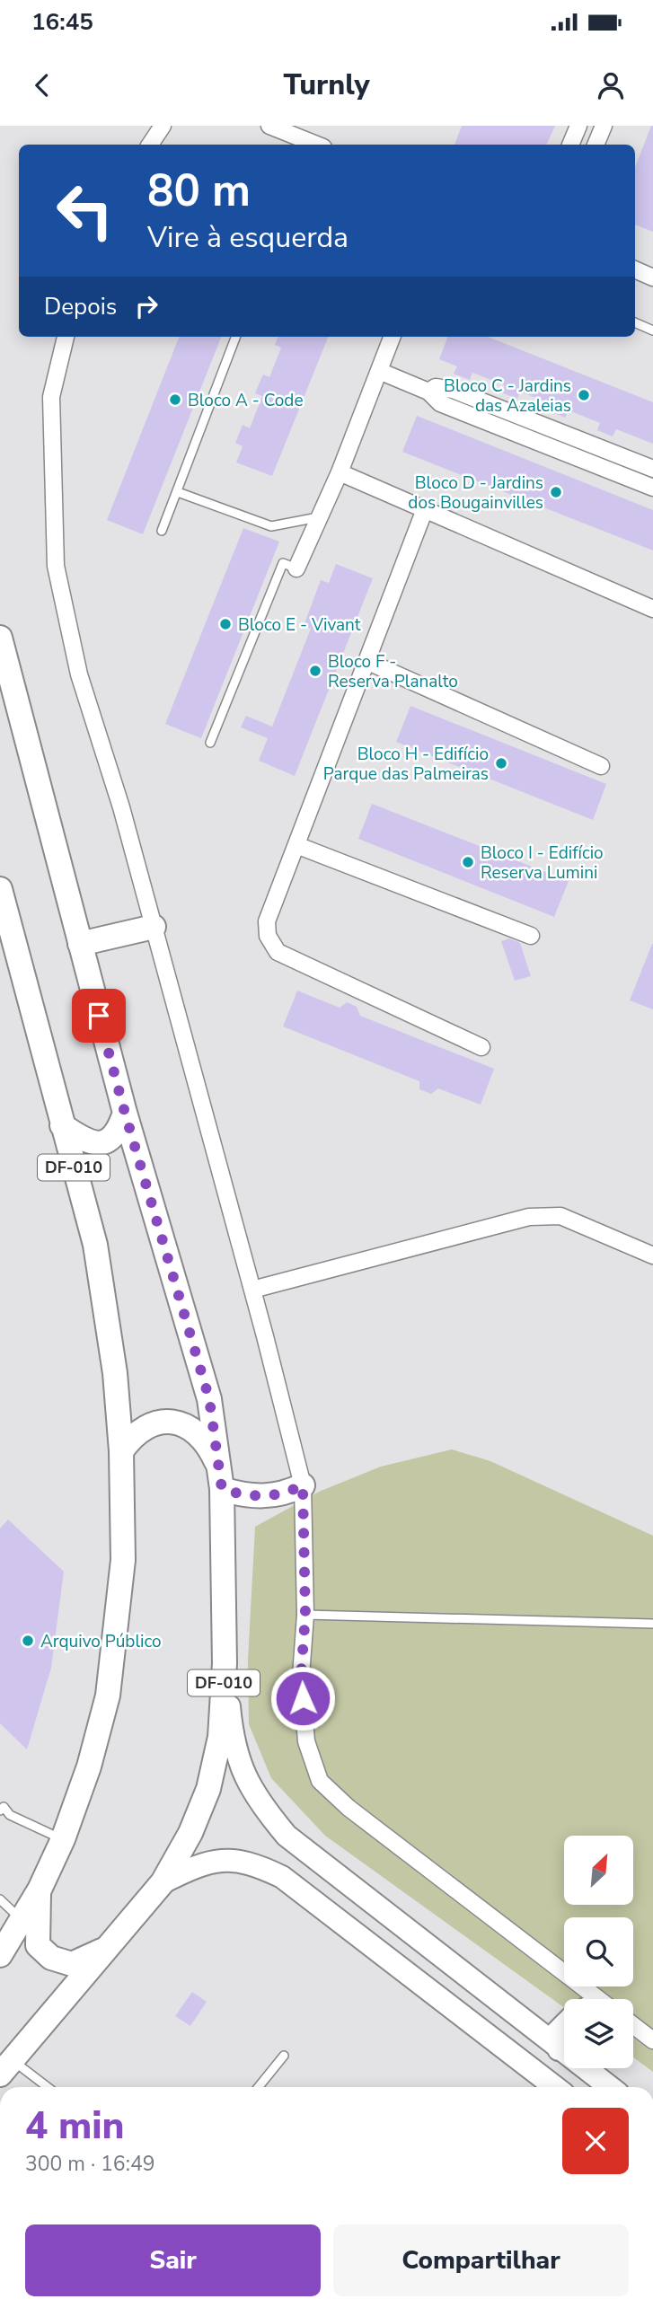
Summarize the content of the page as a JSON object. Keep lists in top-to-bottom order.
{
  "streets": {
    "main road": ["DF-010"]
  },
  "places": [
    "Bloco C - Jardins das Azaleias",
    "Bloco A - Code",
    "Bloco D - Jardins dos Bougainvilles",
    "Bloco E - Vivant",
    "Bloco F - Reserva Planalto",
    "Bloco H - Edifício Parque das Palmeiras",
    "Bloco I - Edifício Reserva Lumini",
    "Arquivo Público"
  ],
  "north": "top right",
  "page": {
    "status": "16:45",
    "header": "Turnly",
    "turn": ["80 m", "Vire à esquerda"],
    "then": "Depois",
    "heading": ["4 min", "300 m · 16:49"],
    "buttons": ["Sair", "Compartilhar"]
  }
}
